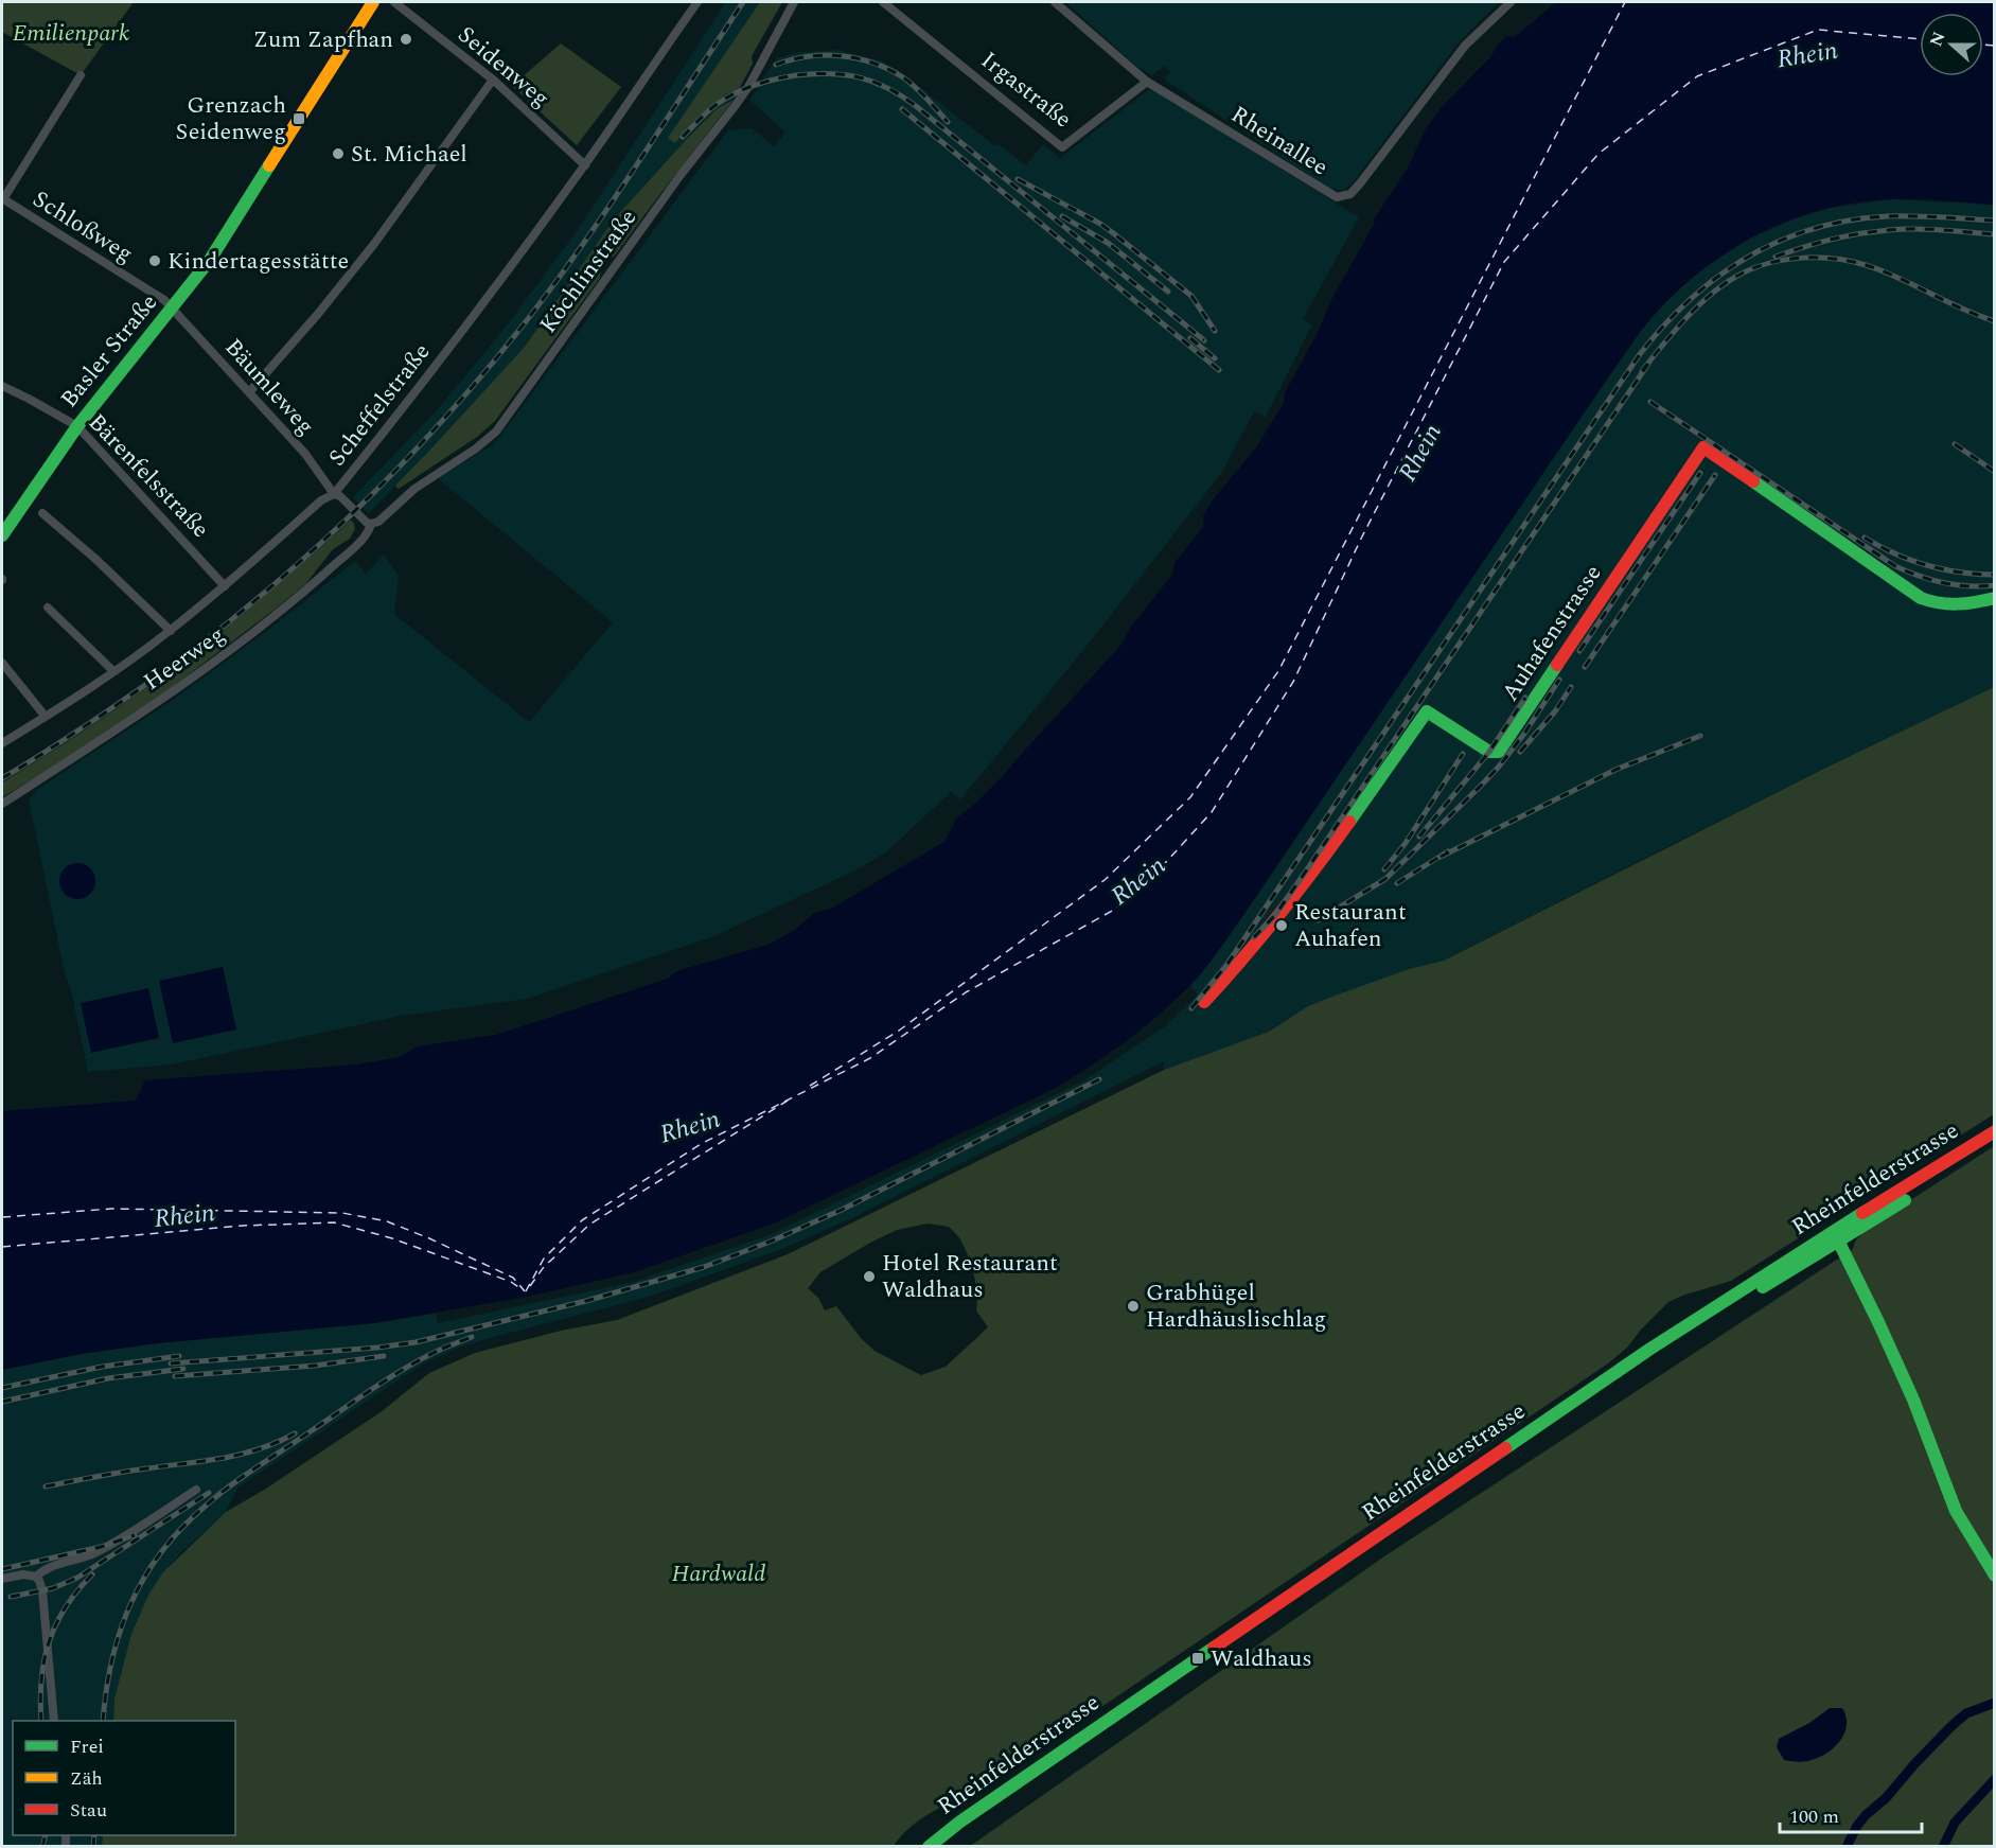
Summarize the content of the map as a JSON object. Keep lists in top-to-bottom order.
{
  "streets": {
    "main road": ["Basler Straße", "Auhafenstrasse", "Rheinfelderstrasse"],
    "street": [
      "Seidenweg",
      "Irgastraße",
      "Rheinallee",
      "Schloßweg",
      "Köchlinstraße",
      "Bäumleweg",
      "Scheffelstraße",
      "Bärenfelsstraße",
      "Heerweg"
    ]
  },
  "crossings": [
    ["Seidenweg", "Scheffelstraße"],
    ["Irgastraße", "Rheinallee"],
    ["Schloßweg", "Basler Straße"],
    ["Schloßweg", "Bäumleweg"],
    ["Köchlinstraße", "Heerweg"],
    ["Basler Straße", "Bäumleweg"],
    ["Basler Straße", "Bärenfelsstraße"],
    ["Bäumleweg", "Scheffelstraße"],
    ["Scheffelstraße", "Bärenfelsstraße"]
  ],
  "water": ["Rhein"],
  "parks": ["Emilienpark", "Hardwald"],
  "places": {
    "other": [
      "Zum Zapfhan",
      "St. Michael",
      "Kindertagesstätte",
      "Restaurant Auhafen",
      "Hotel Restaurant Waldhaus",
      "Grabhügel Hardhäuslischlag"
    ],
    "transit": ["Grenzach Seidenweg", "Waldhaus"]
  },
  "legend": ["Frei", "Zäh", "Stau"],
  "scale_bar": "100 m",
  "north": "left"
}
